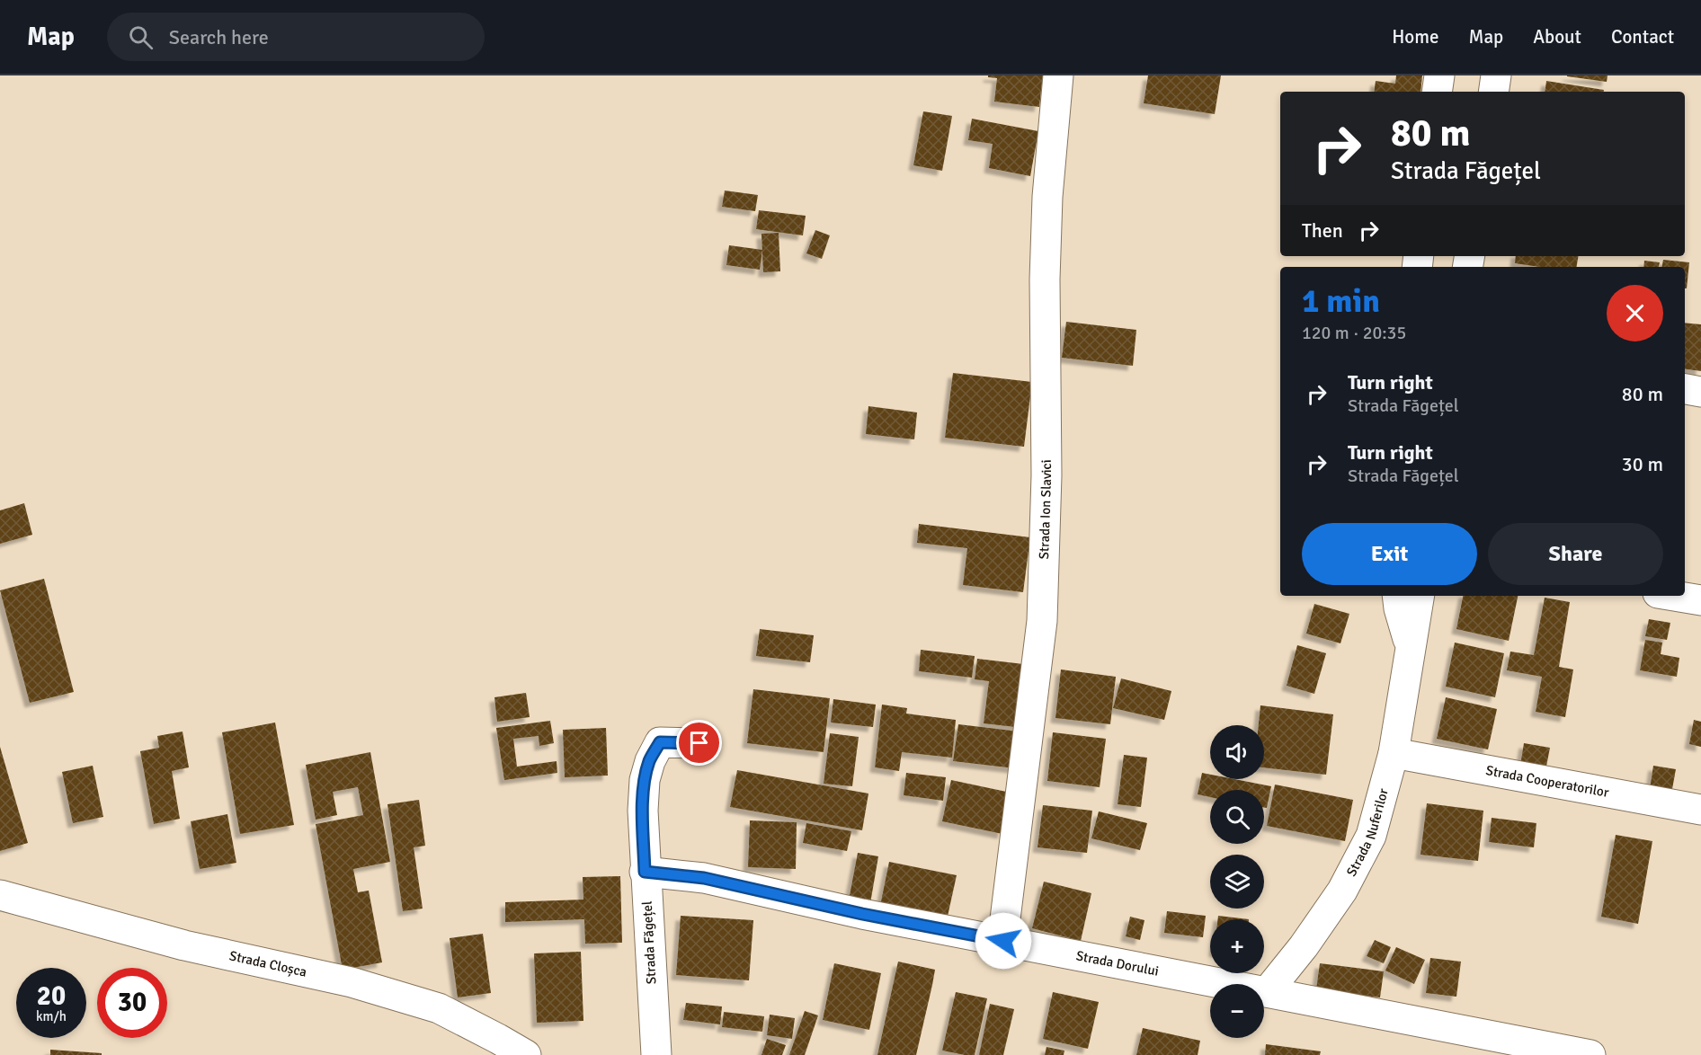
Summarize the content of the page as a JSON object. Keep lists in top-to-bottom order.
{
  "streets": {
    "street": [
      "Strada Ion Slavici",
      "Strada Cooperatorilor",
      "Strada Nuferilor",
      "Strada Făgețel",
      "Strada Dorului",
      "Strada Cloșca"
    ]
  },
  "crossings": [
    ["Strada Ion Slavici", "Strada Dorului"],
    ["Strada Cooperatorilor", "Strada Nuferilor"],
    ["Strada Nuferilor", "Strada Dorului"],
    ["Strada Făgețel", "Strada Dorului"]
  ],
  "page": {
    "header": "Map",
    "search": "Search here",
    "nav": [
      "Home",
      "Map",
      "About",
      "Contact"
    ],
    "turn": ["80 m", "Strada Făgețel"],
    "then": "Then",
    "heading": ["1 min", "120 m · 20:35"],
    "list": [
      {
        "name": "Turn right",
        "note": "Strada Făgețel",
        "value": "80 m"
      },
      {
        "name": "Turn right",
        "note": "Strada Făgețel",
        "value": "30 m"
      }
    ],
    "buttons": ["Exit", "Share"],
    "map_buttons": ["+", "−"],
    "speed": "20 km/h",
    "limit": "30"
  }
}
